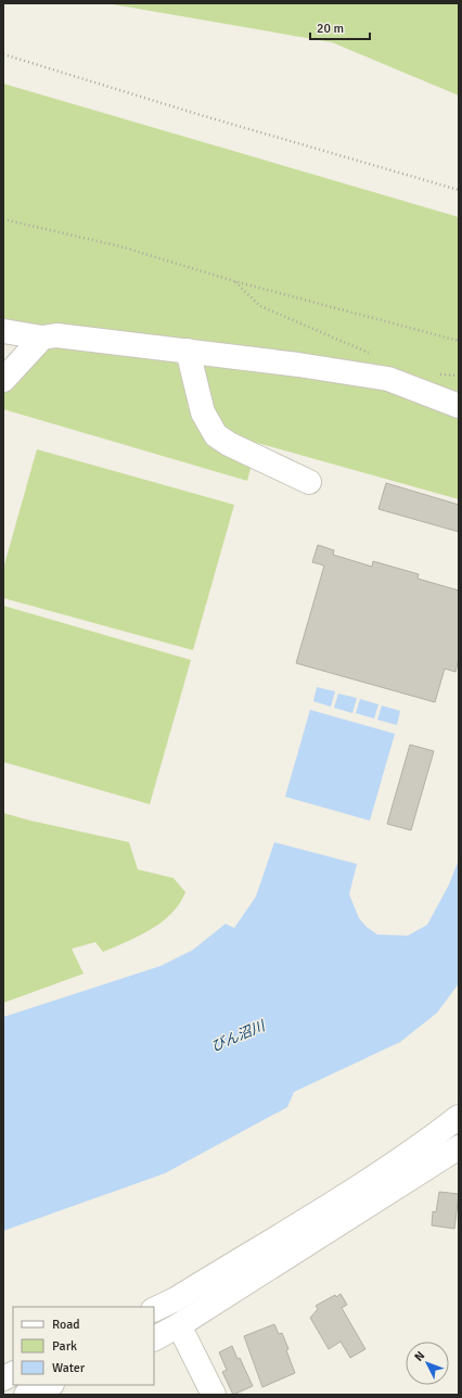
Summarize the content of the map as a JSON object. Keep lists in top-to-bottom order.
{
  "water": ["びん沼川"],
  "legend": ["Road", "Park", "Water"],
  "scale_bar": "20 m",
  "north": "top left"
}
